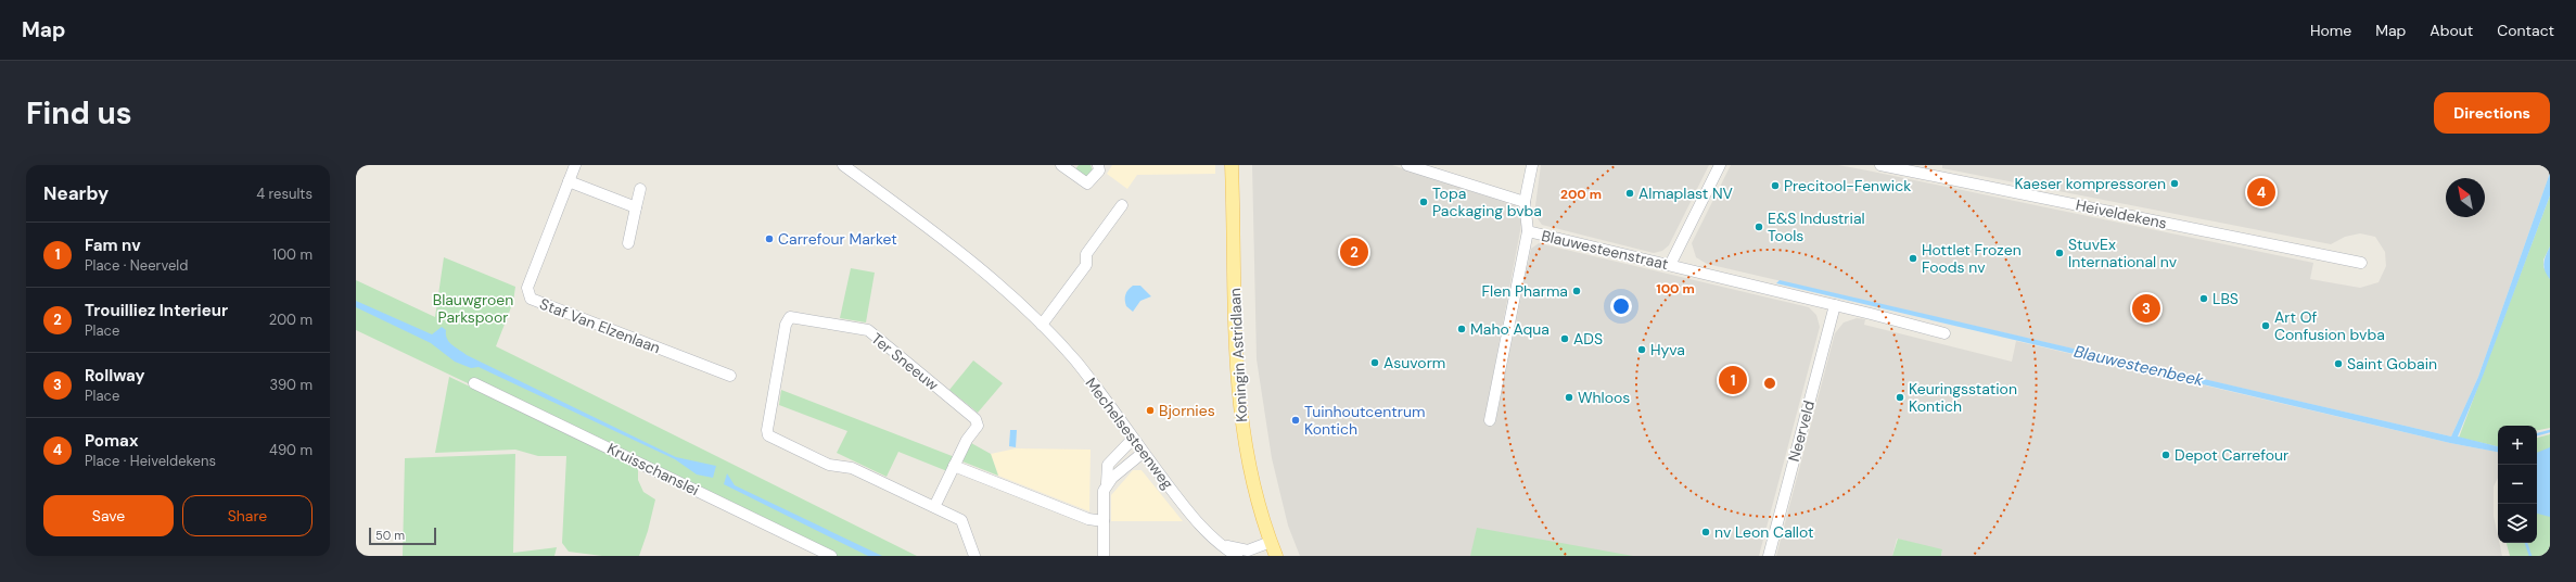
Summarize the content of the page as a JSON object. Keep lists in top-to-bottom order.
{
  "streets": {
    "main road": ["Koningin Astridlaan"],
    "street": [
      "Heiveldekens",
      "Blauwesteenstraat",
      "Staf Van Elzenlaan",
      "Ter Sneeuw",
      "Neerveld",
      "Mechelsesteenweg",
      "Kruisschanslei"
    ]
  },
  "crossings": [
    ["Blauwesteenstraat", "Neerveld"],
    ["Koningin Astridlaan", "Mechelsesteenweg"]
  ],
  "water": ["Blauwesteenbeek"],
  "parks": ["Blauwgroen Parkspoor"],
  "places": [
    "Kaeser kompressoren",
    "Precitool-Fenwick",
    "Almaplast NV",
    "Topa Packaging bvba",
    "E&S Industrial Tools",
    "Carrefour Market",
    "StuvEx International nv",
    "Hottlet Frozen Foods nv",
    "Flen Pharma",
    "LBS",
    "Art Of Confusion bvba",
    "Maho Aqua",
    "ADS",
    "Hyva",
    "Asuvorm",
    "Saint Gobain",
    "Whloos",
    "Keuringsstation Kontich",
    "Bjornies",
    "Tuinhoutcentrum Kontich",
    "Depot Carrefour",
    "nv Leon Callot"
  ],
  "scale_bar": "50 m",
  "north": "top left",
  "page": {
    "header": "Map",
    "nav": [
      "Home",
      "Map",
      "About",
      "Contact"
    ],
    "buttons": [
      "Directions",
      ["Save", "Share"]
    ],
    "title": "Find us",
    "heading": ["Nearby", "4 results"],
    "pins": [
      "4",
      "2",
      "3",
      "1"
    ],
    "list": [
      {
        "mark": "1",
        "name": "Fam nv",
        "note": "Place · Neerveld",
        "value": "100 m"
      },
      {
        "mark": "2",
        "name": "Trouilliez Interieur",
        "note": "Place",
        "value": "200 m"
      },
      {
        "mark": "3",
        "name": "Rollway",
        "note": "Place",
        "value": "390 m"
      },
      {
        "mark": "4",
        "name": "Pomax",
        "note": "Place · Heiveldekens",
        "value": "490 m"
      }
    ],
    "map_buttons": ["+", "−"],
    "scale": "50 m"
  },
  "rings": ["200 m", "100 m"]
}
